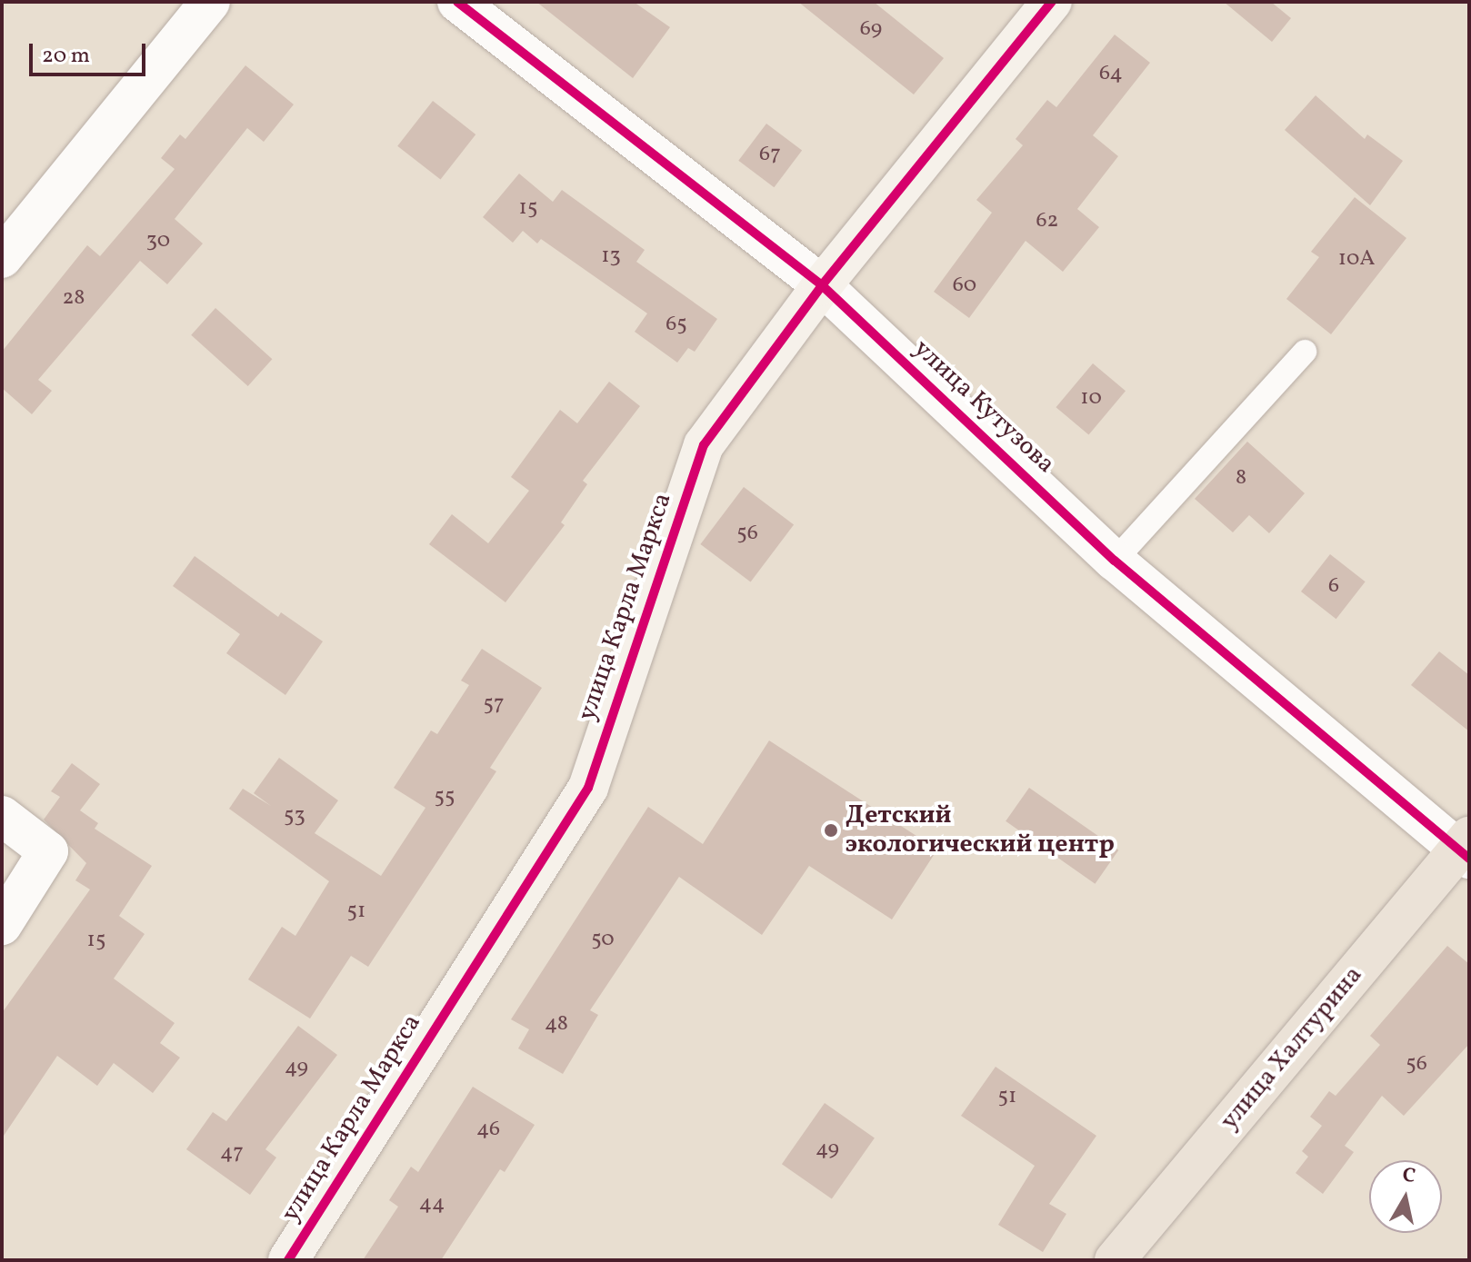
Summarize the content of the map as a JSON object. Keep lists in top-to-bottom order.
{
  "streets": {
    "main road": ["улица Халтурина"],
    "street": ["улица Кутузова", "улица Карла Маркса"]
  },
  "crossings": [
    ["улица Кутузова", "улица Карла Маркса"],
    ["улица Кутузова", "улица Халтурина"]
  ],
  "places": ["Детский экологический центр"],
  "house_numbers": [
    "69",
    "64",
    "67",
    "15",
    "62",
    "30",
    "13",
    "10А",
    "60",
    "28",
    "65",
    "10",
    "8",
    "56",
    "6",
    "57",
    "55",
    "53",
    "51",
    "50",
    "15",
    "48",
    "56",
    "49",
    "51",
    "46",
    "49",
    "47",
    "44"
  ],
  "scale_bar": "20 m",
  "north": "top"
}
